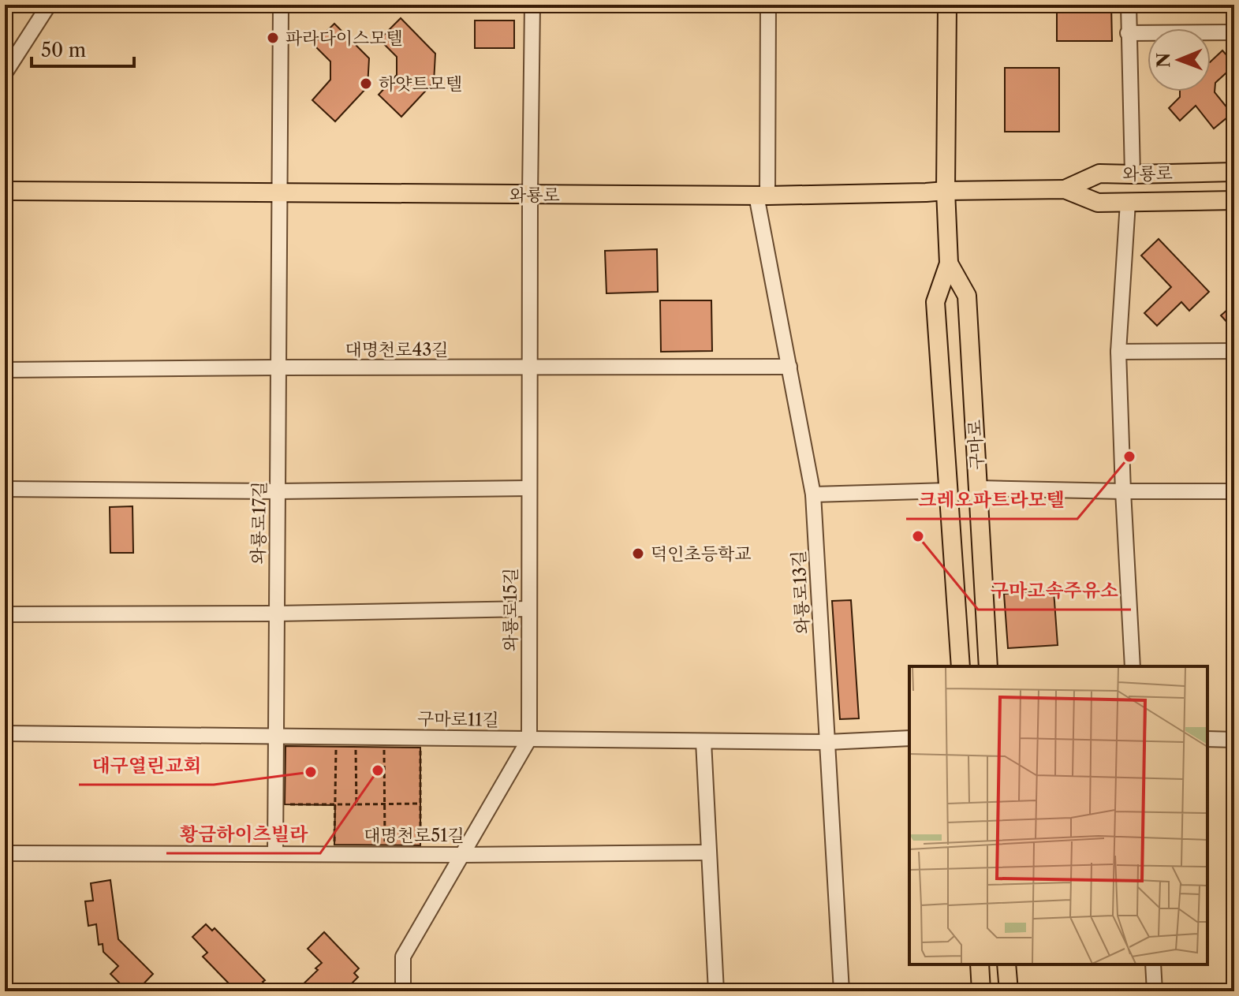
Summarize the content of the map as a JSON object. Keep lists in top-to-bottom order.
{
  "streets": {
    "main road": ["와룡로", "구마로"],
    "street": [
      "대명천로43길",
      "와룡로17길",
      "와룡로13길",
      "와룡로15길",
      "구마로11길",
      "대명천로51길"
    ]
  },
  "crossings": [
    ["와룡로", "구마로"],
    ["와룡로", "와룡로17길"],
    ["와룡로", "와룡로13길"],
    ["와룡로", "와룡로15길"],
    ["대명천로43길", "와룡로17길"],
    ["대명천로43길", "와룡로13길"],
    ["대명천로43길", "와룡로15길"],
    ["와룡로17길", "구마로11길"],
    ["와룡로17길", "대명천로51길"],
    ["와룡로13길", "구마로11길"],
    ["와룡로15길", "구마로11길"],
    ["와룡로15길", "대명천로51길"]
  ],
  "places": [
    "파라다이스모텔",
    "하얏트모텔",
    "크레오파트라모텔",
    "구마고속주유소",
    "덕인초등학교",
    "황금하이츠빌라",
    "대구열린교회"
  ],
  "scale_bar": "50 m",
  "north": "left"
}
